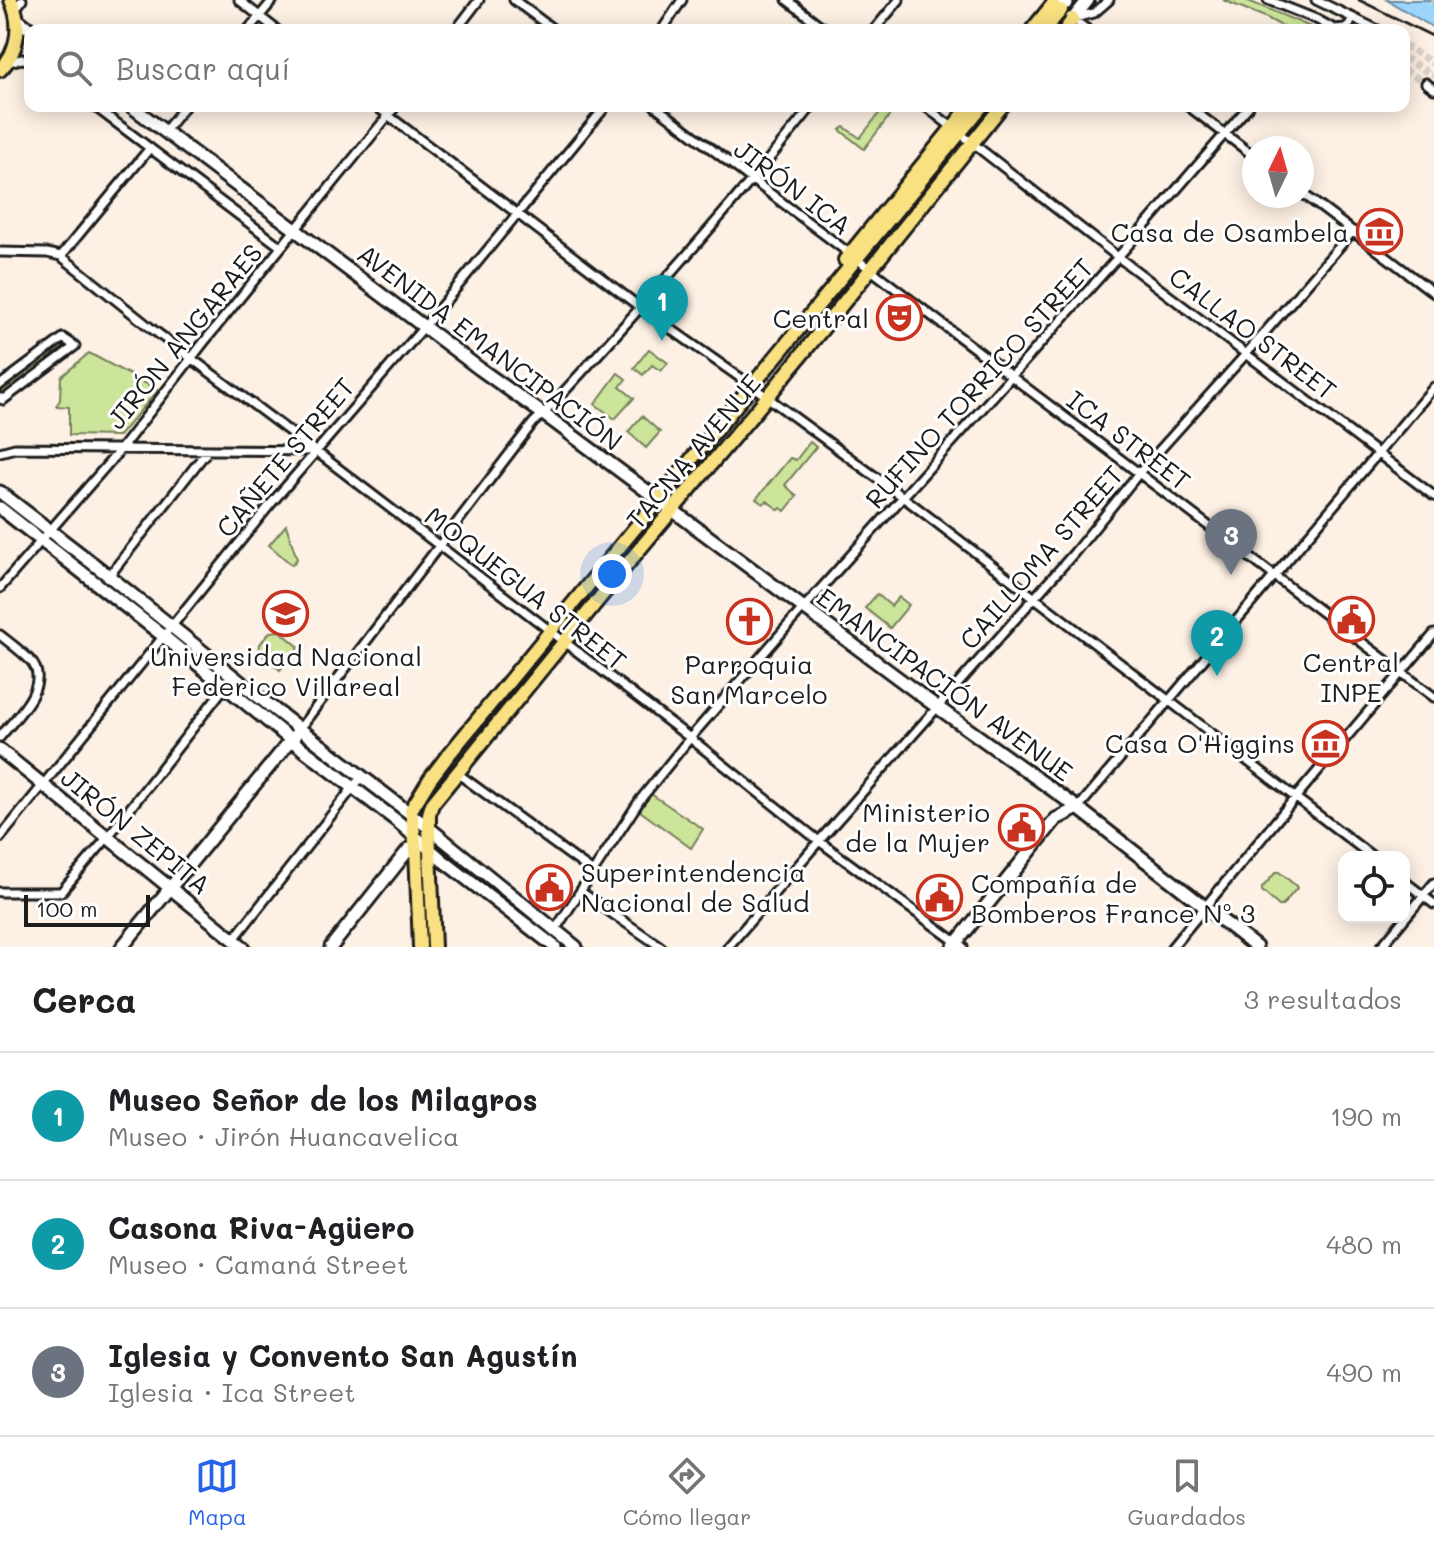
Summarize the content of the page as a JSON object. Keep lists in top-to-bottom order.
{
  "streets": {
    "main road": [
      "AVENIDA EMANCIPACIÓN",
      "TACNA AVENUE",
      "EMANCIPACIÓN AVENUE",
      "JIRÓN ZEPITA"
    ],
    "street": [
      "JIRÓN ICA",
      "CALLAO STREET",
      "JIRÓN ANGARAES",
      "RUFINO TORRICO STREET",
      "ICA STREET",
      "CAÑETE STREET",
      "CAILLOMA STREET",
      "MOQUEGUA STREET"
    ]
  },
  "crossings": [
    ["JIRÓN ICA", "ICA STREET"],
    ["JIRÓN ICA", "TACNA AVENUE"],
    ["CALLAO STREET", "RUFINO TORRICO STREET"],
    ["CALLAO STREET", "TACNA AVENUE"],
    ["CALLAO STREET", "CAILLOMA STREET"],
    ["JIRÓN ANGARAES", "AVENIDA EMANCIPACIÓN"],
    ["JIRÓN ANGARAES", "MOQUEGUA STREET"],
    ["AVENIDA EMANCIPACIÓN", "TACNA AVENUE"],
    ["AVENIDA EMANCIPACIÓN", "CAÑETE STREET"],
    ["AVENIDA EMANCIPACIÓN", "EMANCIPACIÓN AVENUE"],
    ["RUFINO TORRICO STREET", "ICA STREET"],
    ["RUFINO TORRICO STREET", "MOQUEGUA STREET"],
    ["RUFINO TORRICO STREET", "EMANCIPACIÓN AVENUE"],
    ["ICA STREET", "TACNA AVENUE"],
    ["ICA STREET", "CAILLOMA STREET"],
    ["TACNA AVENUE", "MOQUEGUA STREET"],
    ["TACNA AVENUE", "EMANCIPACIÓN AVENUE"],
    ["CAÑETE STREET", "MOQUEGUA STREET"],
    ["CAÑETE STREET", "JIRÓN ZEPITA"],
    ["CAILLOMA STREET", "MOQUEGUA STREET"],
    ["CAILLOMA STREET", "EMANCIPACIÓN AVENUE"]
  ],
  "places": {
    "museum": ["Casa de Osambela", "Casa O'Higgins"],
    "theatre": ["Central"],
    "school or university": ["Universidad Nacional Federico Villareal"],
    "public building": [
      "Central INPE",
      "Ministerio de la Mujer",
      "Superintendencia Nacional de Salud",
      "Compañía de Bomberos France Nº 3"
    ],
    "church": ["Parroquia San Marcelo"]
  },
  "scale_bar": "100 m",
  "north": "top",
  "page": {
    "search": "Buscar aquí",
    "pins": ["1", "3", "2"],
    "scale": "100 m",
    "heading": ["Cerca", "3 resultados"],
    "list": [
      {
        "mark": "1",
        "name": "Museo Señor de los Milagros",
        "note": "Museo · Jirón Huancavelica",
        "value": "190 m"
      },
      {
        "mark": "2",
        "name": "Casona Riva-Agüero",
        "note": "Museo · Camaná Street",
        "value": "480 m"
      },
      {
        "mark": "3",
        "name": "Iglesia y Convento San Agustín",
        "note": "Iglesia · Ica Street",
        "value": "490 m"
      }
    ],
    "nav": ["Mapa", "Cómo llegar", "Guardados"]
  }
}
